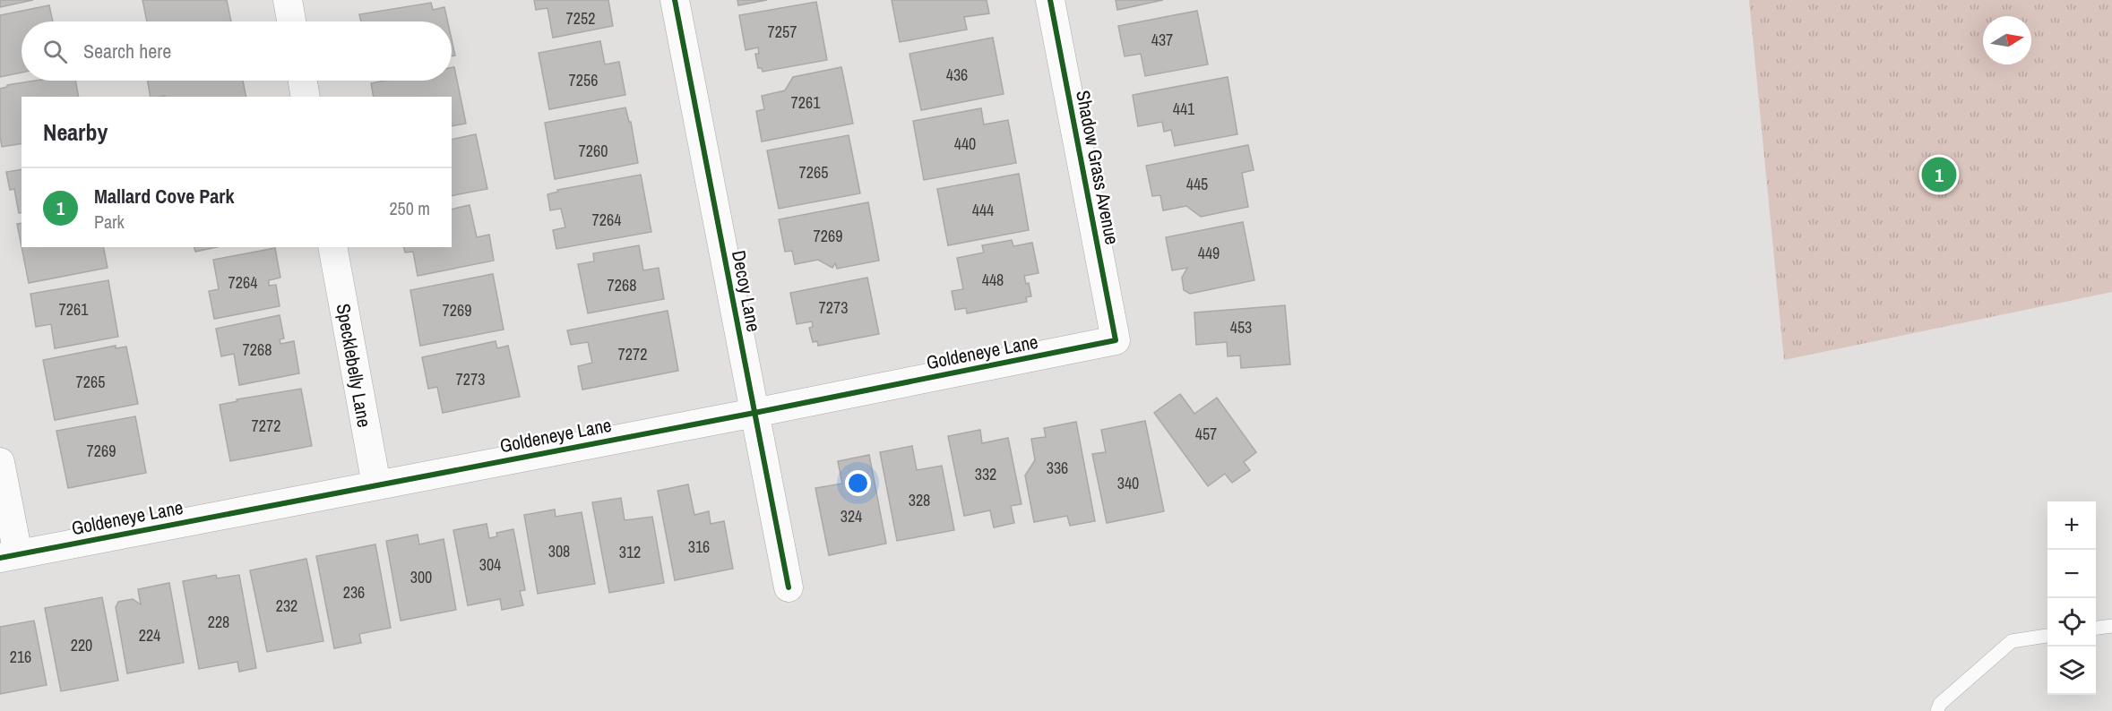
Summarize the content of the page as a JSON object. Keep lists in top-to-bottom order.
{
  "streets": {
    "street": [
      "Shadow Grass Avenue",
      "Decoy Lane",
      "Goldeneye Lane",
      "Specklebelly Lane"
    ]
  },
  "crossings": [
    ["Shadow Grass Avenue", "Goldeneye Lane"],
    ["Decoy Lane", "Goldeneye Lane"],
    ["Goldeneye Lane", "Specklebelly Lane"]
  ],
  "house_numbers": [
    "7252",
    "7257",
    "437",
    "436",
    "7256",
    "7261",
    "441",
    "440",
    "7260",
    "7265",
    "445",
    "444",
    "7264",
    "7269",
    "449",
    "448",
    "7264",
    "7268",
    "7273",
    "7261",
    "7269",
    "453",
    "7268",
    "7272",
    "7273",
    "7265",
    "7272",
    "457",
    "7269",
    "336",
    "332",
    "340",
    "328",
    "324",
    "316",
    "308",
    "312",
    "304",
    "300",
    "236",
    "232",
    "228",
    "224",
    "220",
    "216"
  ],
  "north": "right",
  "page": {
    "search": "Search here",
    "heading": "Nearby",
    "pins": "1",
    "list": [
      {
        "mark": "1",
        "name": "Mallard Cove Park",
        "note": "Park",
        "value": "250 m"
      }
    ],
    "map_buttons": ["+", "−"]
  }
}
